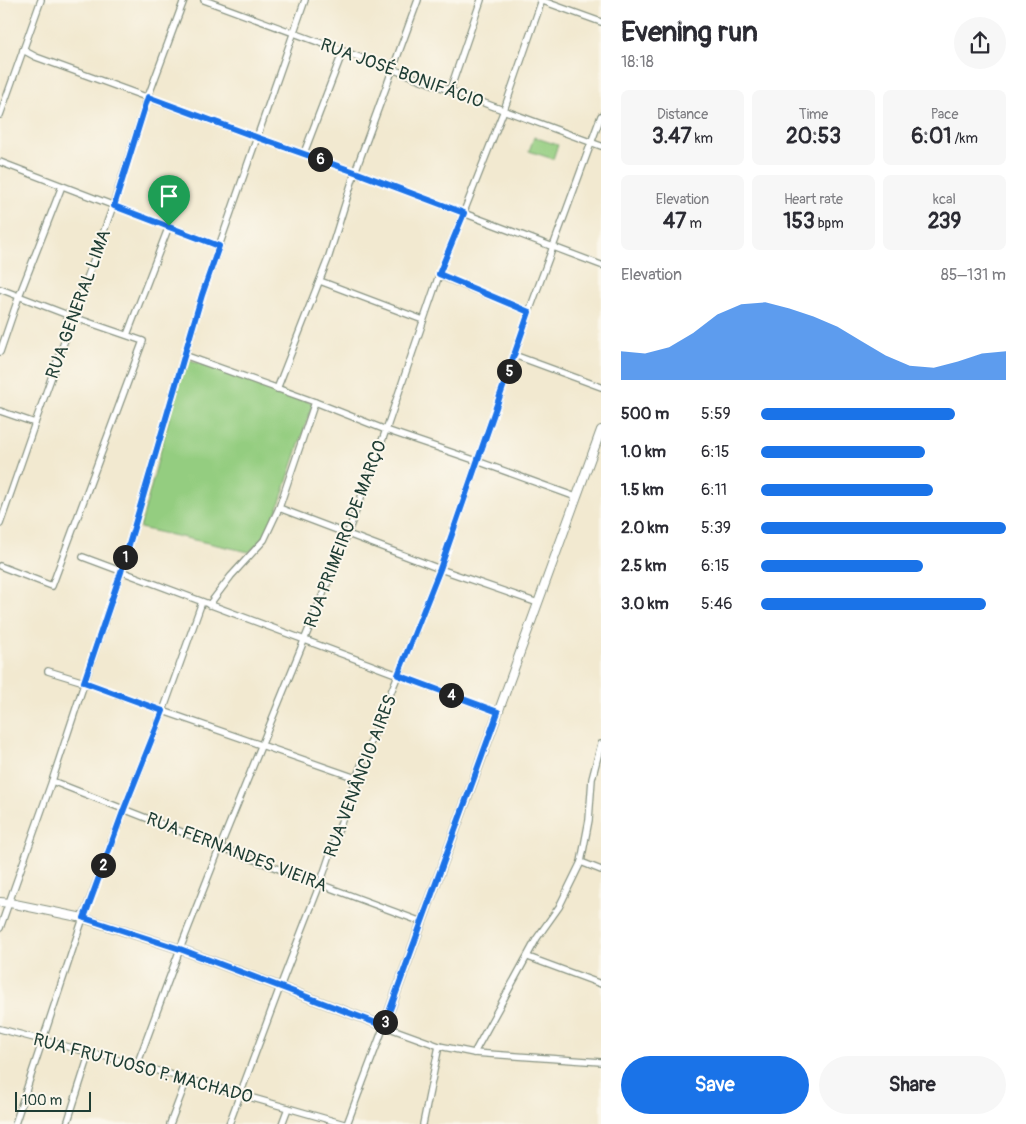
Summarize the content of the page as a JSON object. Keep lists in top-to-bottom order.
{
  "streets": {
    "street": [
      "RUA JOSÉ BONIFÁCIO",
      "RUA GENERAL LIMA",
      "RUA PRIMEIRO DE MARÇO",
      "RUA VENÂNCIO AIRES",
      "RUA FERNANDES VIEIRA",
      "RUA FRUTUOSO P. MACHADO"
    ]
  },
  "crossings": [
    ["RUA JOSÉ BONIFÁCIO", "RUA PRIMEIRO DE MARÇO"],
    ["RUA JOSÉ BONIFÁCIO", "RUA VENÂNCIO AIRES"],
    ["RUA PRIMEIRO DE MARÇO", "RUA FERNANDES VIEIRA"],
    ["RUA PRIMEIRO DE MARÇO", "RUA FRUTUOSO P. MACHADO"],
    ["RUA VENÂNCIO AIRES", "RUA FERNANDES VIEIRA"],
    ["RUA VENÂNCIO AIRES", "RUA FRUTUOSO P. MACHADO"]
  ],
  "scale_bar": "100 m",
  "page": {
    "heading": ["Evening run", "18:18"],
    "stats": [
      ["Distance", "3.47 km"],
      ["Time", "20:53"],
      ["Pace", "6:01 /km"],
      ["Elevation", "47 m"],
      ["Heart rate", "153 bpm"],
      ["kcal", "239"]
    ],
    "pins": [
      "6",
      "5",
      "1",
      "4",
      "2",
      "3"
    ],
    "chart": ["Elevation", "85–131 m"],
    "list": [
      {
        "name": "500 m",
        "note": "5:59"
      },
      {
        "name": "1.0 km",
        "note": "6:15"
      },
      {
        "name": "1.5 km",
        "note": "6:11"
      },
      {
        "name": "2.0 km",
        "note": "5:39"
      },
      {
        "name": "2.5 km",
        "note": "6:15"
      },
      {
        "name": "3.0 km",
        "note": "5:46"
      }
    ],
    "buttons": ["Save", "Share"],
    "scale": "100 m"
  }
}
